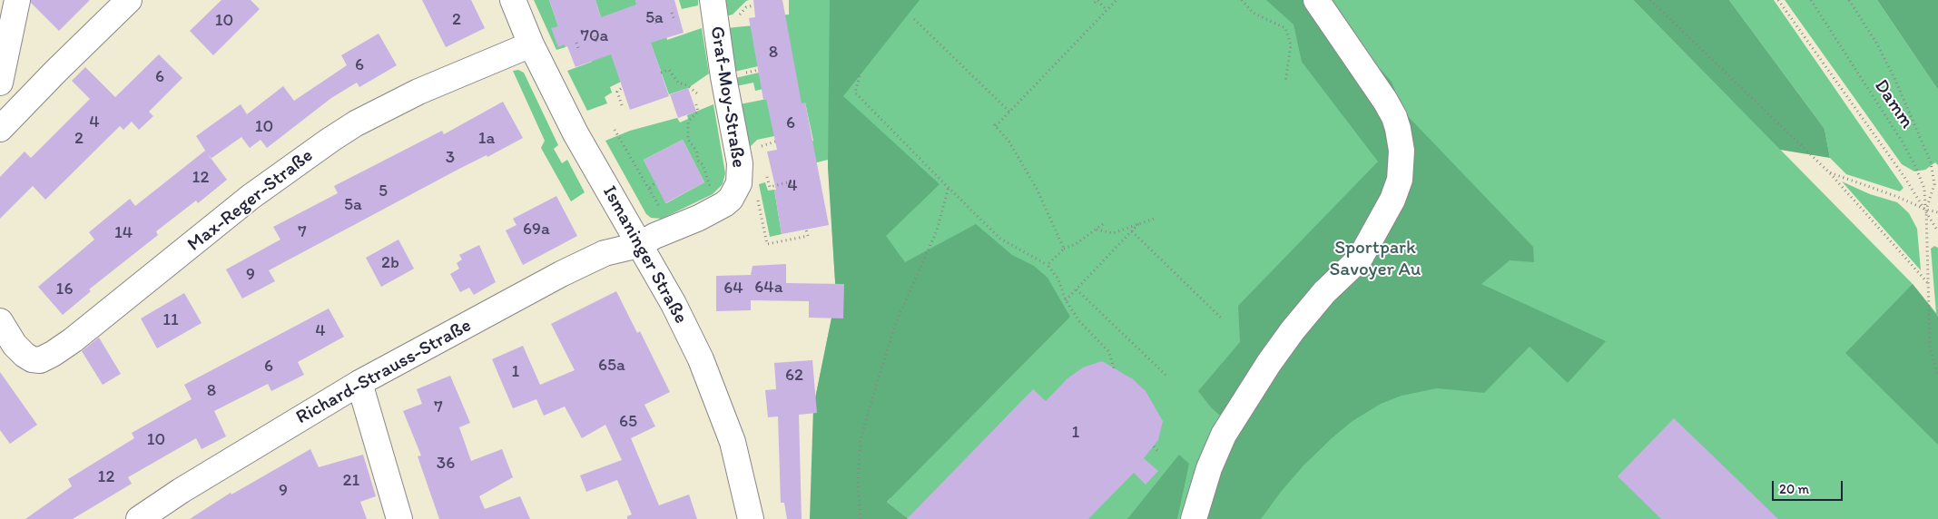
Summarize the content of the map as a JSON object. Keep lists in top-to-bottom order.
{
  "streets": {
    "street": [
      "Graf-Moy-Straße",
      "Max-Reger-Straße",
      "Ismaninger Straße",
      "Richard-Strauss-Straße"
    ],
    "path": ["Damm"]
  },
  "crossings": [
    ["Graf-Moy-Straße", "Ismaninger Straße"],
    ["Graf-Moy-Straße", "Richard-Strauss-Straße"],
    ["Max-Reger-Straße", "Ismaninger Straße"],
    ["Ismaninger Straße", "Richard-Strauss-Straße"]
  ],
  "parks": ["Sportpark Savoyer Au"],
  "house_numbers": [
    "5a",
    "2",
    "10",
    "70a",
    "8",
    "6",
    "6",
    "4",
    "6",
    "10",
    "2",
    "1a",
    "3",
    "12",
    "4",
    "5",
    "5a",
    "69a",
    "7",
    "14",
    "2b",
    "9",
    "64a",
    "64",
    "16",
    "11",
    "4",
    "65a",
    "6",
    "1",
    "62",
    "8",
    "7",
    "65",
    "1",
    "10",
    "36",
    "12",
    "21",
    "9"
  ],
  "scale_bar": "20 m"
}
